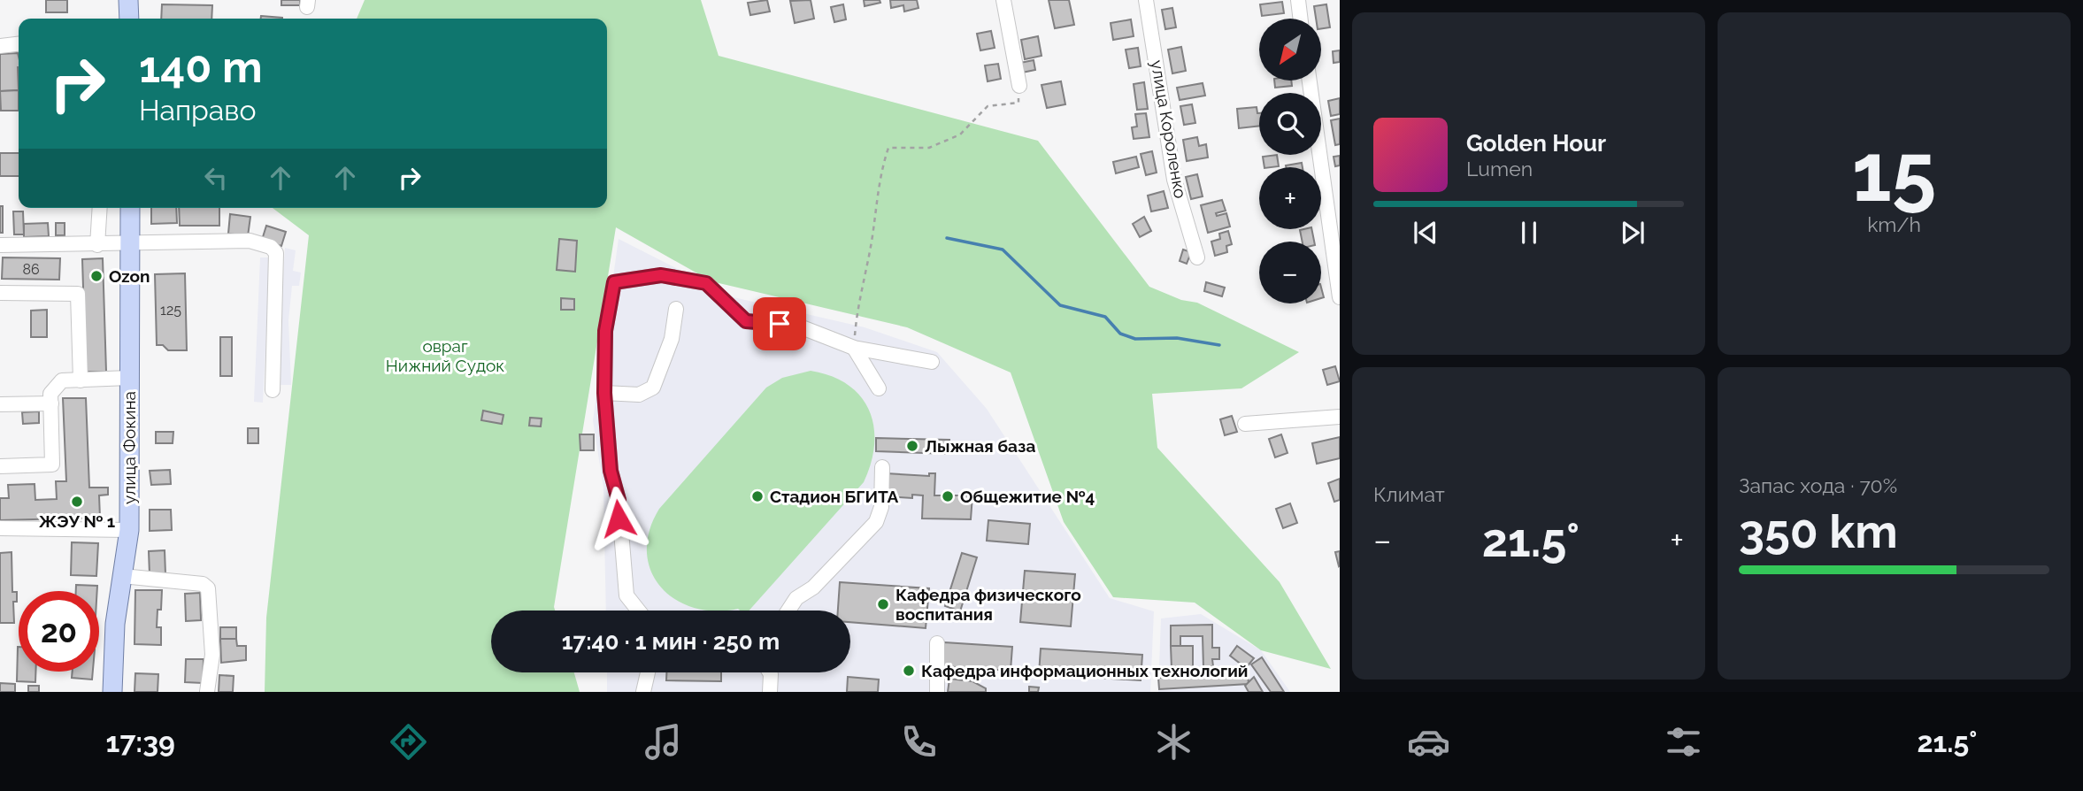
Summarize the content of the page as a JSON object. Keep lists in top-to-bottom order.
{
  "streets": {
    "main road": ["улица Фокина"],
    "street": ["улица Короленко"]
  },
  "parks": ["овраг Нижний Судок"],
  "places": [
    "Ozon",
    "Лыжная база",
    "Стадион БГИТА",
    "Общежитие №4",
    "ЖЭУ № 1",
    "Кафедра физического воспитания",
    "Кафедра информационных технологий"
  ],
  "house_numbers": ["86", "125"],
  "north": "bottom left",
  "page": {
    "tile": [
      ["15", "km/h"],
      "Климат",
      ["Запас хода · 70%", "350 km"]
    ],
    "map_buttons": ["+", "−"],
    "turn": ["140 m", "Направо"],
    "song": ["Golden Hour", "Lumen"],
    "heat": ["−", "21.5°", "+"],
    "limit": "20",
    "trip": "17:40 · 1 мин · 250 m",
    "tabs": ["17:39", "21.5°"]
  }
}
